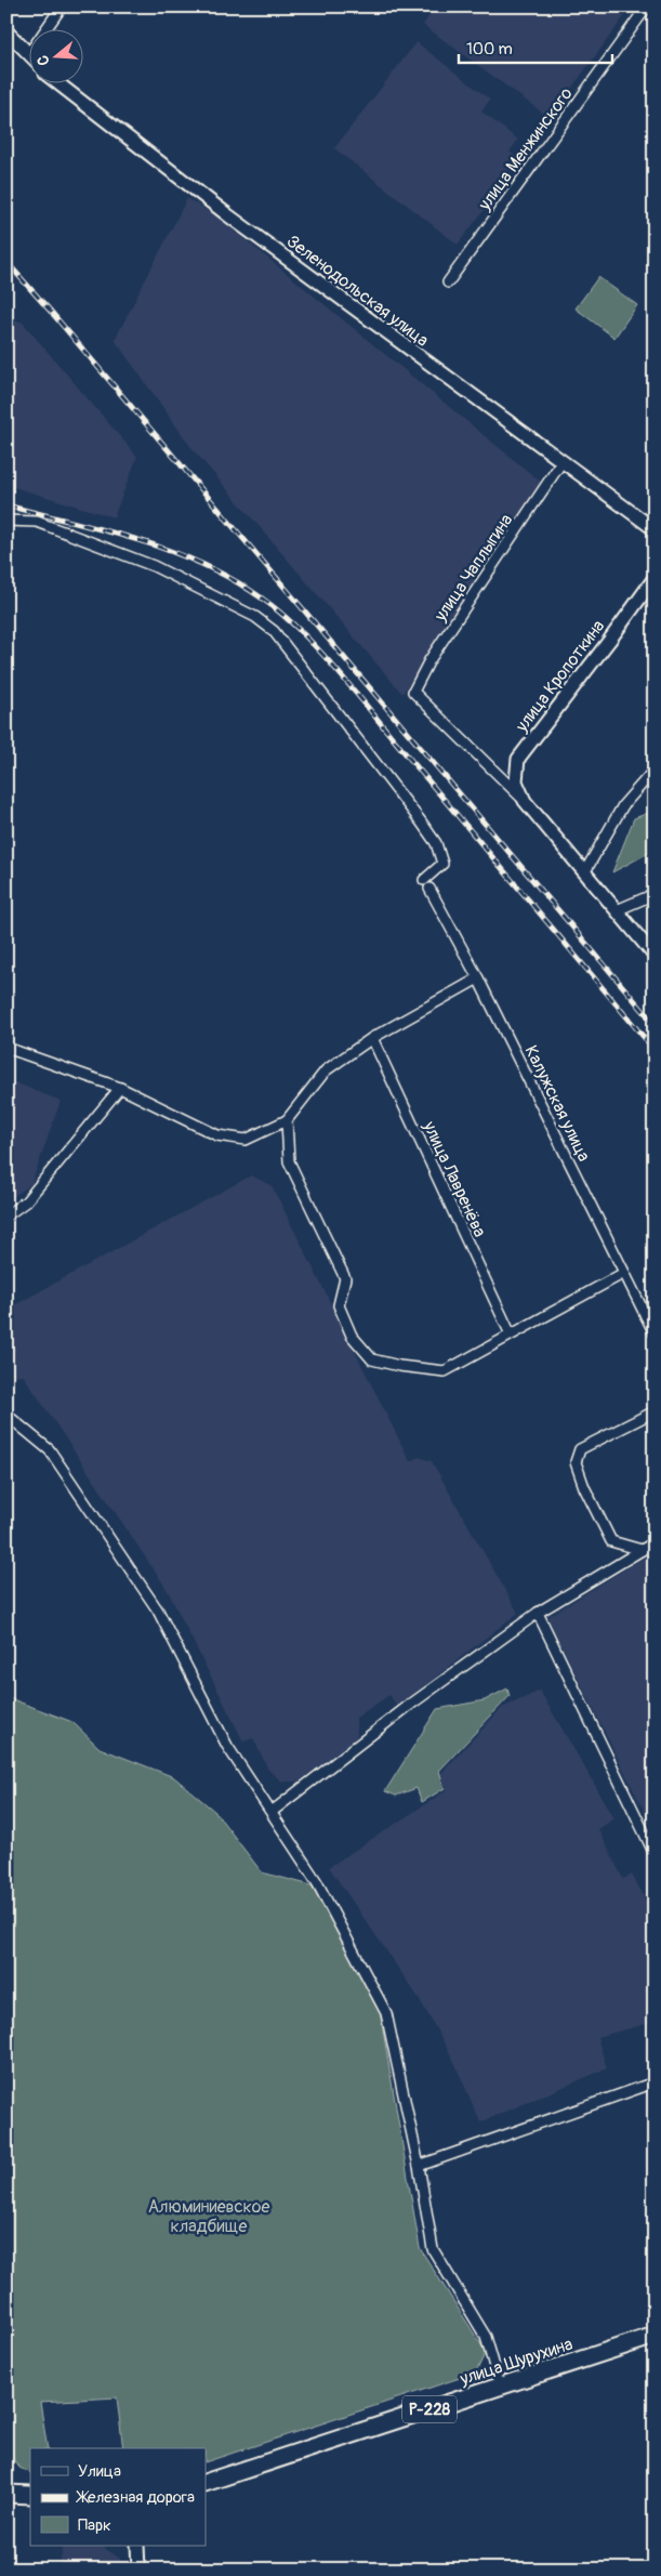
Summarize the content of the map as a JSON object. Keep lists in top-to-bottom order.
{
  "streets": {
    "highway": ["улица Шурухина", "Р-228"],
    "street": [
      "улица Менжинского",
      "Зеленодольская улица",
      "улица Чаплыгина",
      "улица Кропоткина",
      "Калужская улица",
      "улица Лавренёва"
    ]
  },
  "crossings": [
    ["Зеленодольская улица", "улица Чаплыгина"],
    ["улица Чаплыгина", "улица Кропоткина"]
  ],
  "parks": ["Алюминиевское кладбище"],
  "legend": ["Улица", "Железная дорога", "Парк"],
  "scale_bar": "100 m",
  "north": "left"
}
